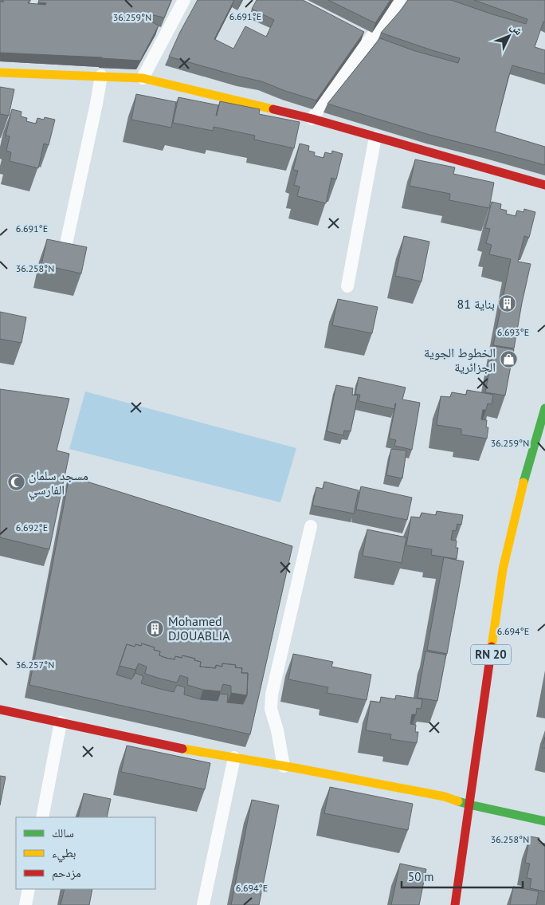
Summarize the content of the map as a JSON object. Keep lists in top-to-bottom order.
{
  "streets": {
    "street": ["RN 20"]
  },
  "places": {
    "building": ["بناية 81", "Mohamed DJOUABLIA"],
    "shop": ["الخطوط الجوية الجزائرية"],
    "mosque": ["مسجد سلمان الفارسي"]
  },
  "legend": ["سالك", "بطيء", "مزدحم"],
  "scale_bar": "50 m",
  "north": "top right",
  "coordinates": [
    "6.691°E",
    "36.259°N",
    "36.258°N",
    "6.693°E",
    "6.692°E",
    "6.694°E",
    "36.257°N"
  ]
}
